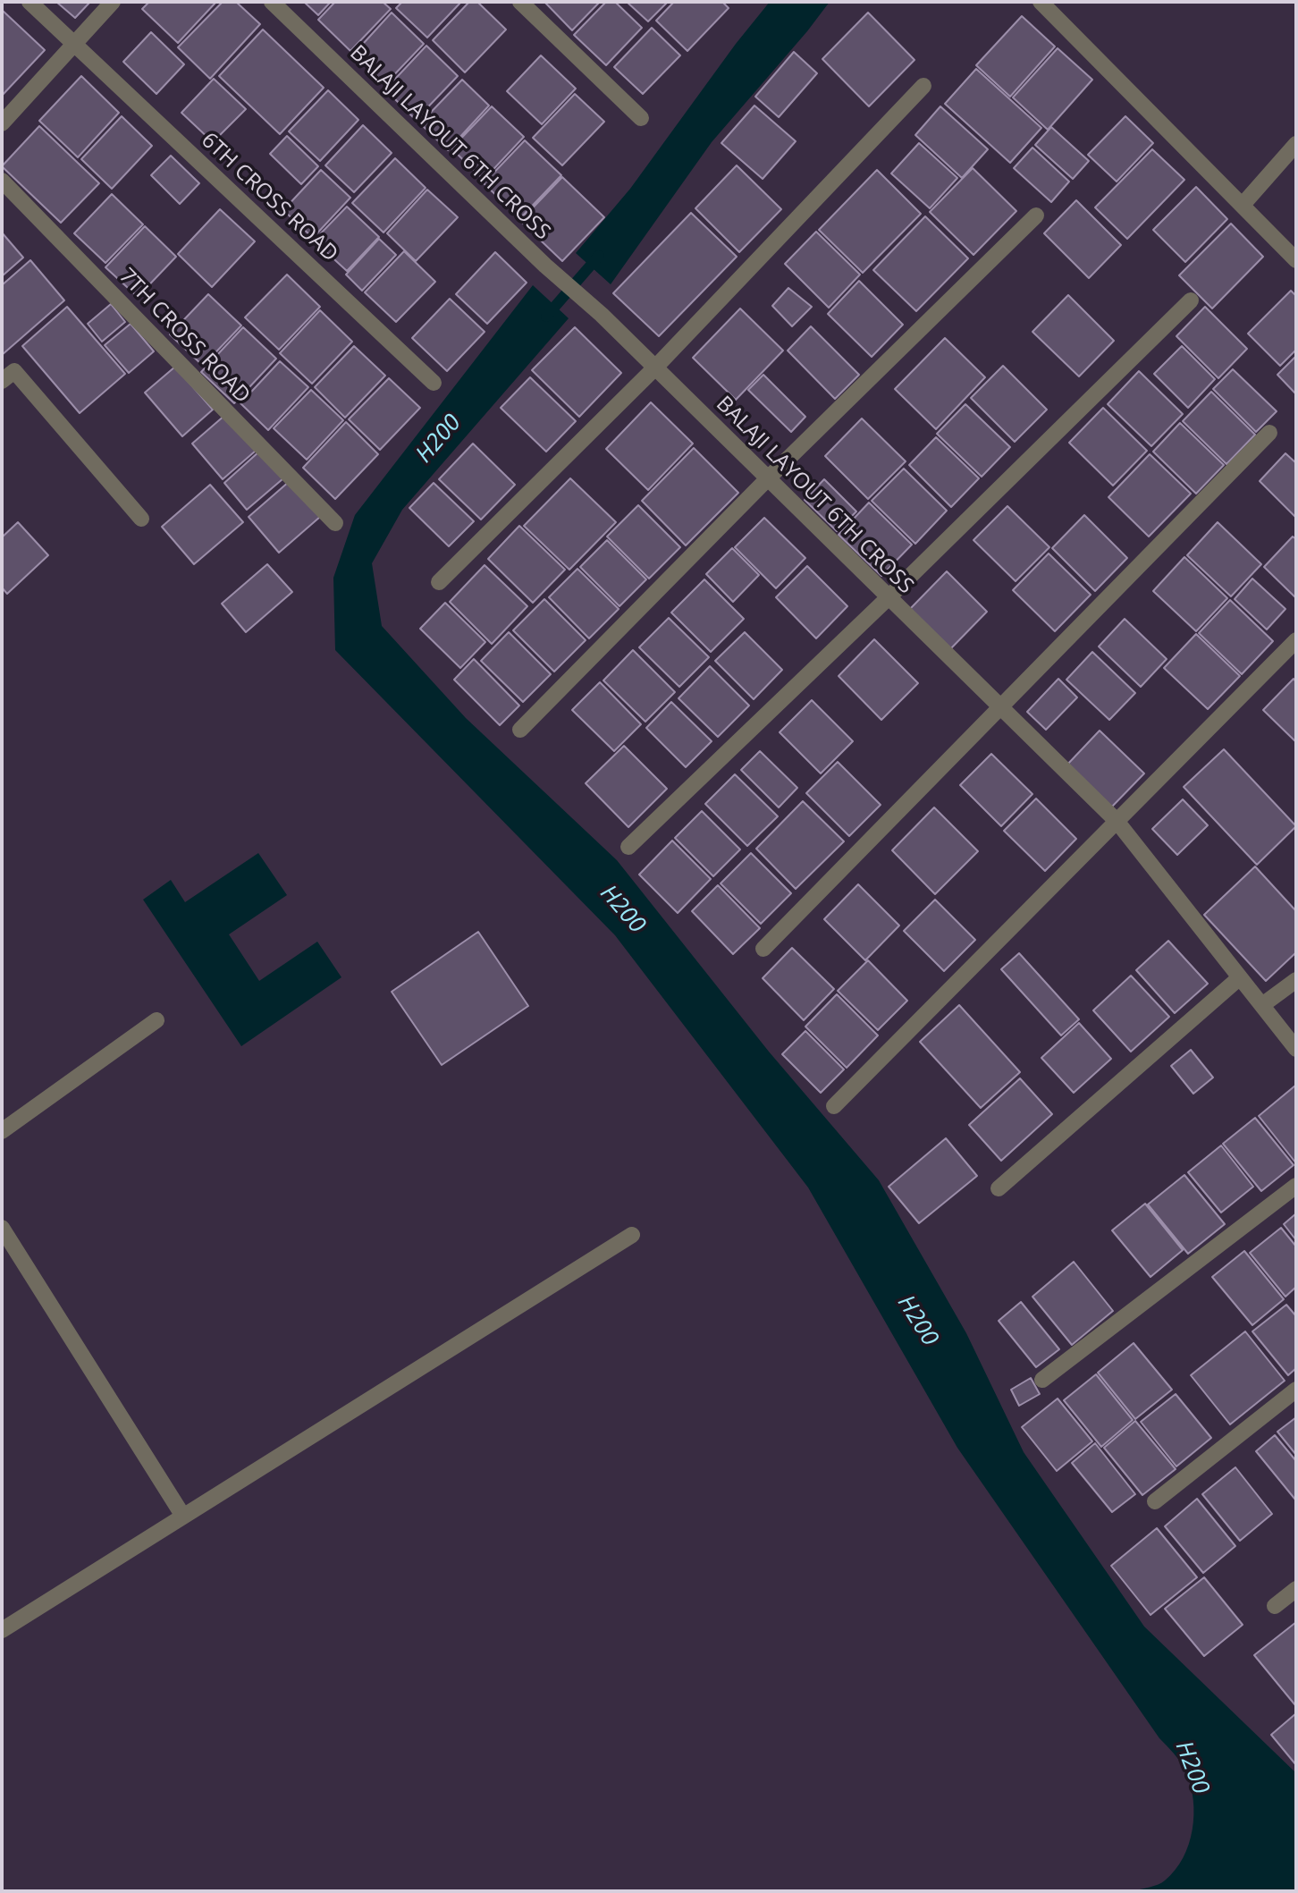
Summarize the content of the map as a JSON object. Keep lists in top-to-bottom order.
{
  "streets": {
    "street": ["BALAJI LAYOUT 6TH CROSS", "6TH CROSS ROAD", "7TH CROSS ROAD"]
  },
  "water": ["H200"]
}
